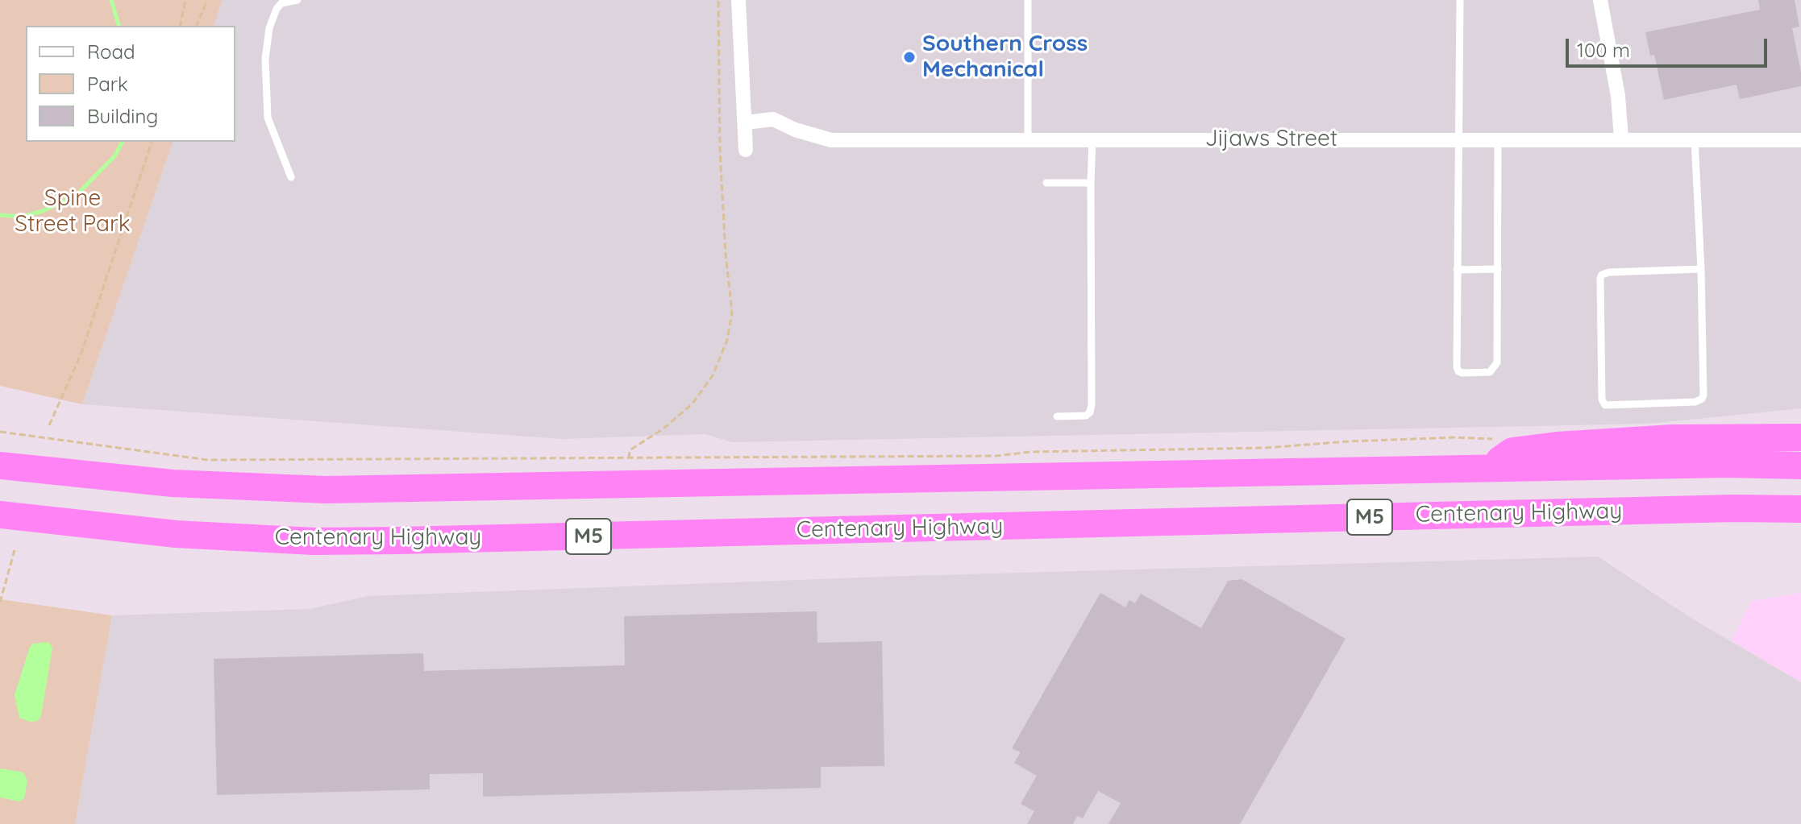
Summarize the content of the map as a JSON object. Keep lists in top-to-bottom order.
{
  "streets": {
    "highway": ["Centenary Highway", "M5"],
    "street": ["Jijaws Street"]
  },
  "parks": ["Spine Street Park"],
  "places": ["Southern Cross Mechanical"],
  "legend": ["Road", "Park", "Building"],
  "scale_bar": "100 m"
}
